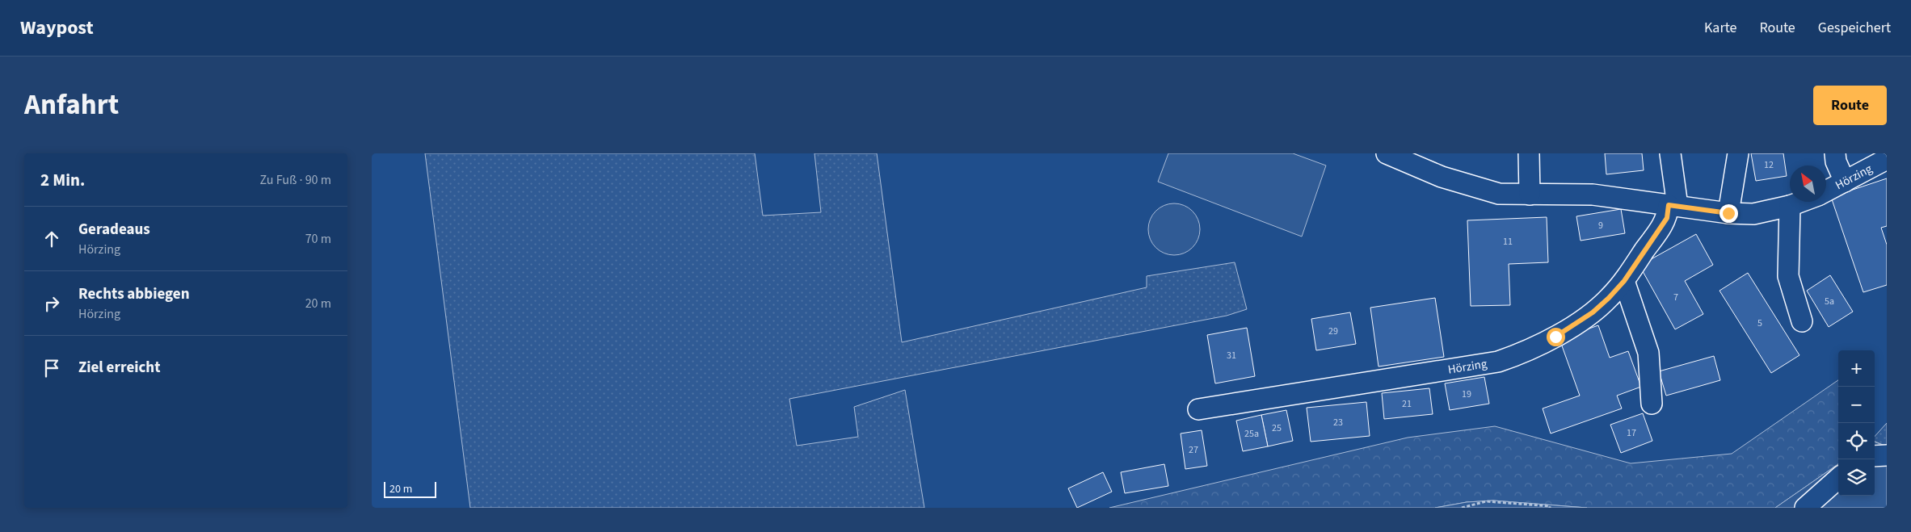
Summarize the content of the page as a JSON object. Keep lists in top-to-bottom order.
{
  "streets": {
    "street": ["Hörzing"]
  },
  "house_numbers": [
    "12",
    "9",
    "11",
    "7",
    "5a",
    "5",
    "29",
    "31",
    "19",
    "21",
    "23",
    "25",
    "17",
    "25a",
    "27"
  ],
  "scale_bar": "20 m",
  "north": "top left",
  "page": {
    "header": "Waypost",
    "nav": ["Karte", "Route", "Gespeichert"],
    "title": "Anfahrt",
    "buttons": "Route",
    "heading": ["2 Min.", "Zu Fuß · 90 m"],
    "list": [
      ["Geradeaus", "Hörzing", "70 m"],
      ["Rechts abbiegen", "Hörzing", "20 m"],
      "Ziel erreicht"
    ],
    "map_buttons": ["+", "−"],
    "scale": "20 m"
  }
}
